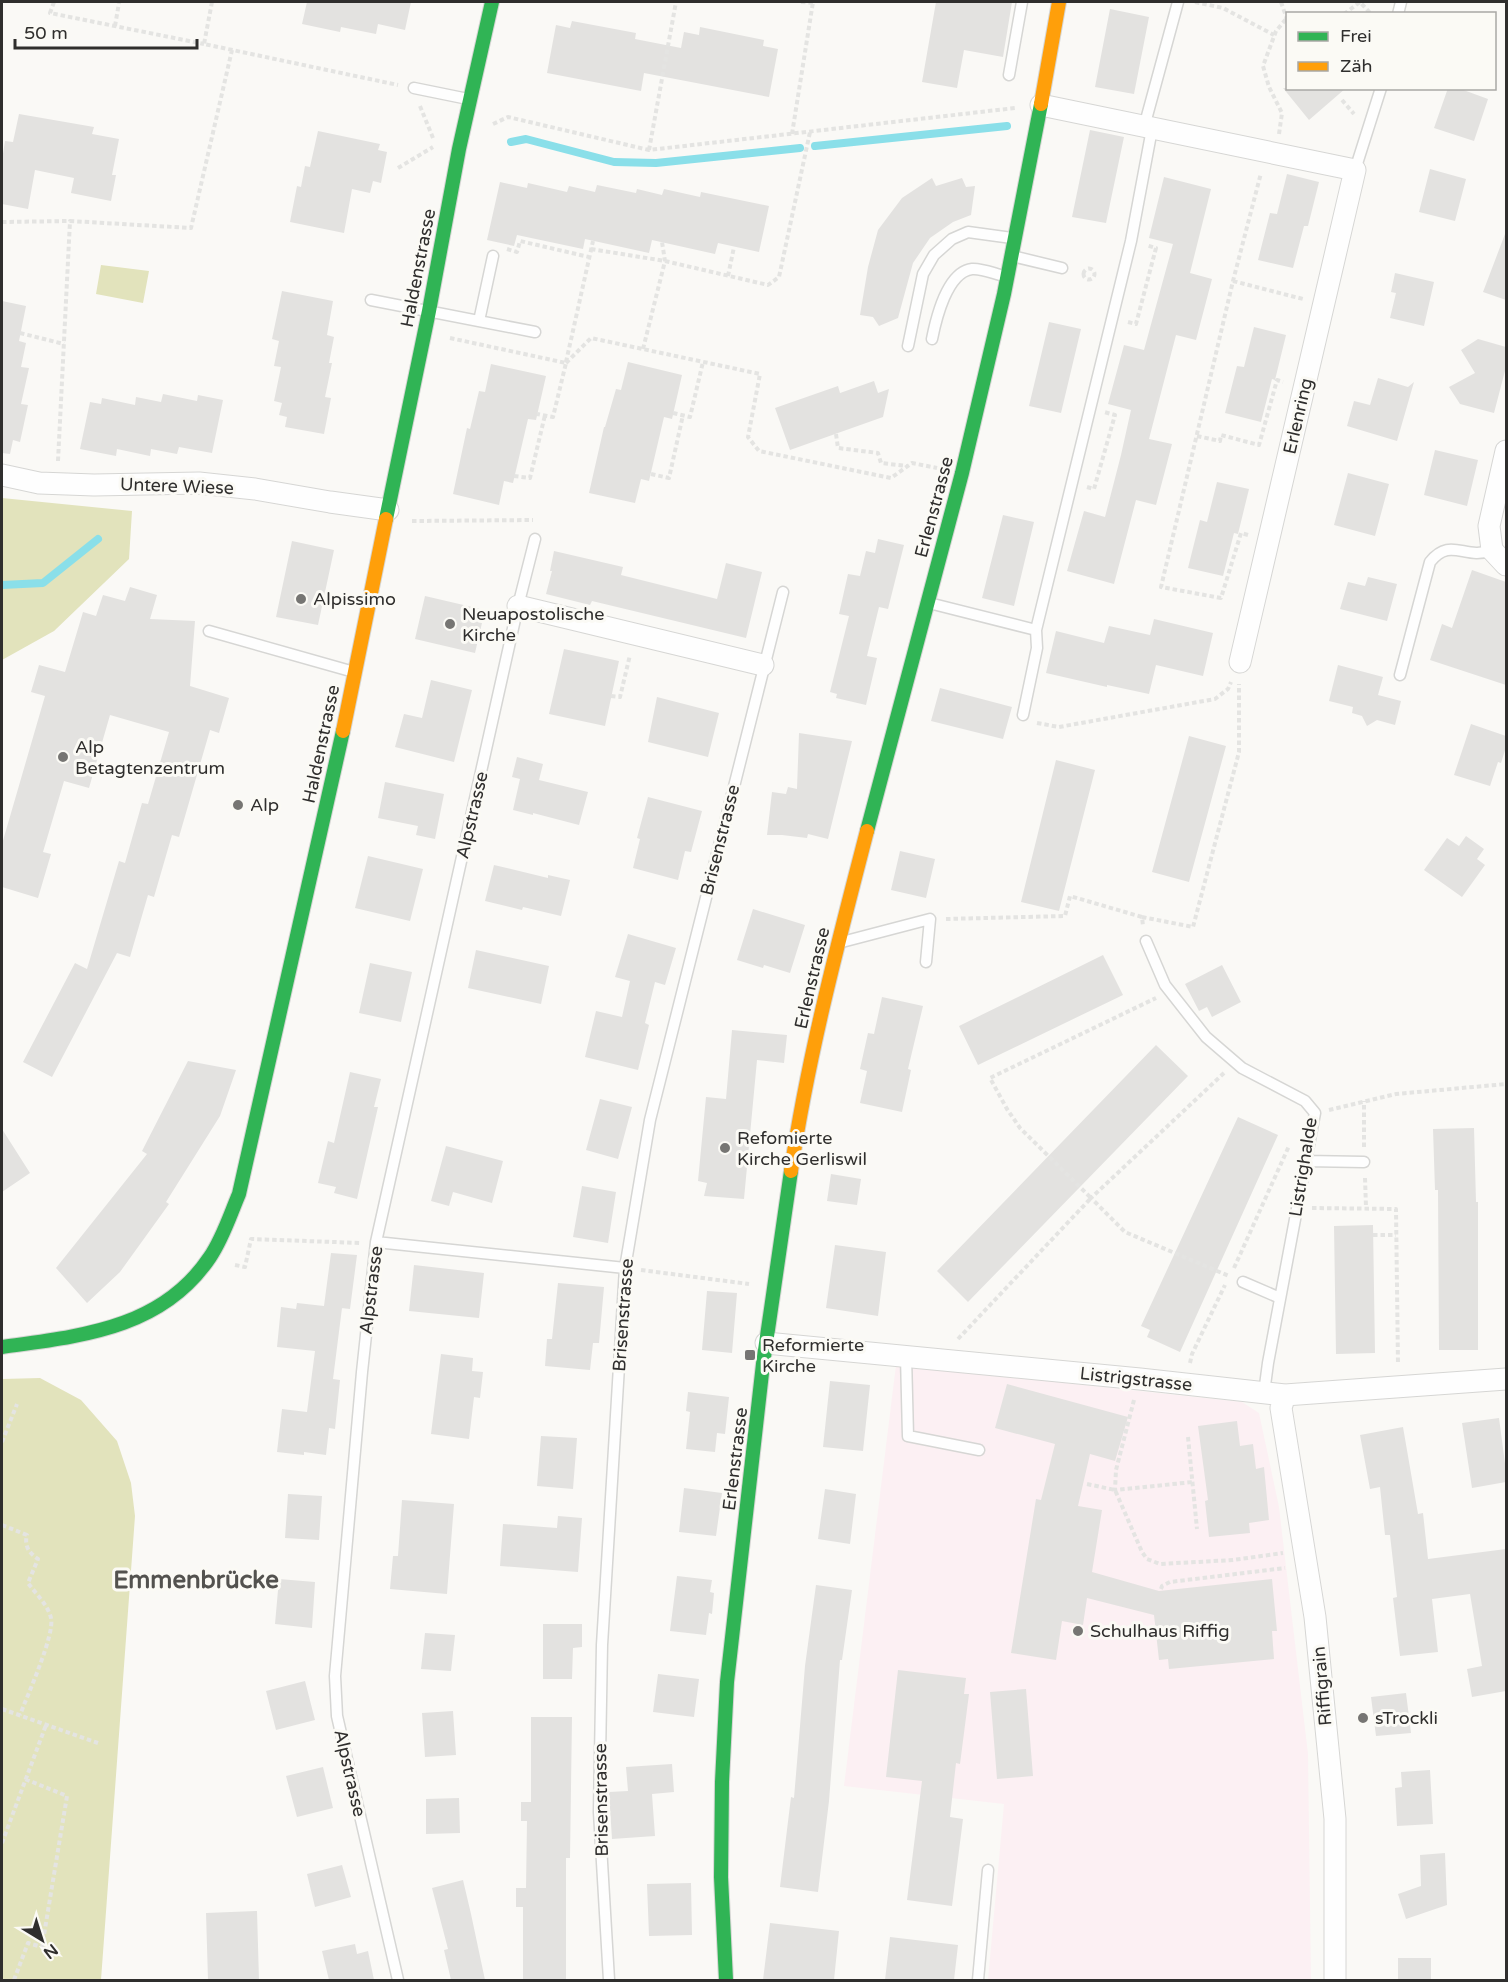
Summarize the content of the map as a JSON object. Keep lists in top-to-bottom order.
{
  "streets": {
    "street": [
      "Haldenstrasse",
      "Erlenring",
      "Untere Wiese",
      "Erlenstrasse",
      "Listrigstrasse",
      "Riffigrain"
    ],
    "lane": ["Alpstrasse", "Brisenstrasse", "Listrighalde"]
  },
  "crossings": [
    ["Haldenstrasse", "Untere Wiese"],
    ["Erlenstrasse", "Listrigstrasse"],
    ["Listrighalde", "Listrigstrasse"],
    ["Listrighalde", "Riffigrain"],
    ["Listrigstrasse", "Riffigrain"]
  ],
  "districts": ["Emmenbrücke"],
  "places": {
    "other": [
      "Alpissimo",
      "Neuapostolische Kirche",
      "Alp Betagtenzentrum",
      "Alp",
      "Refomierte Kirche Gerliswil",
      "Schulhaus Riffig",
      "sTrockli"
    ],
    "transit": ["Reformierte Kirche"]
  },
  "legend": ["Frei", "Zäh"],
  "scale_bar": "50 m",
  "north": "bottom right"
}
